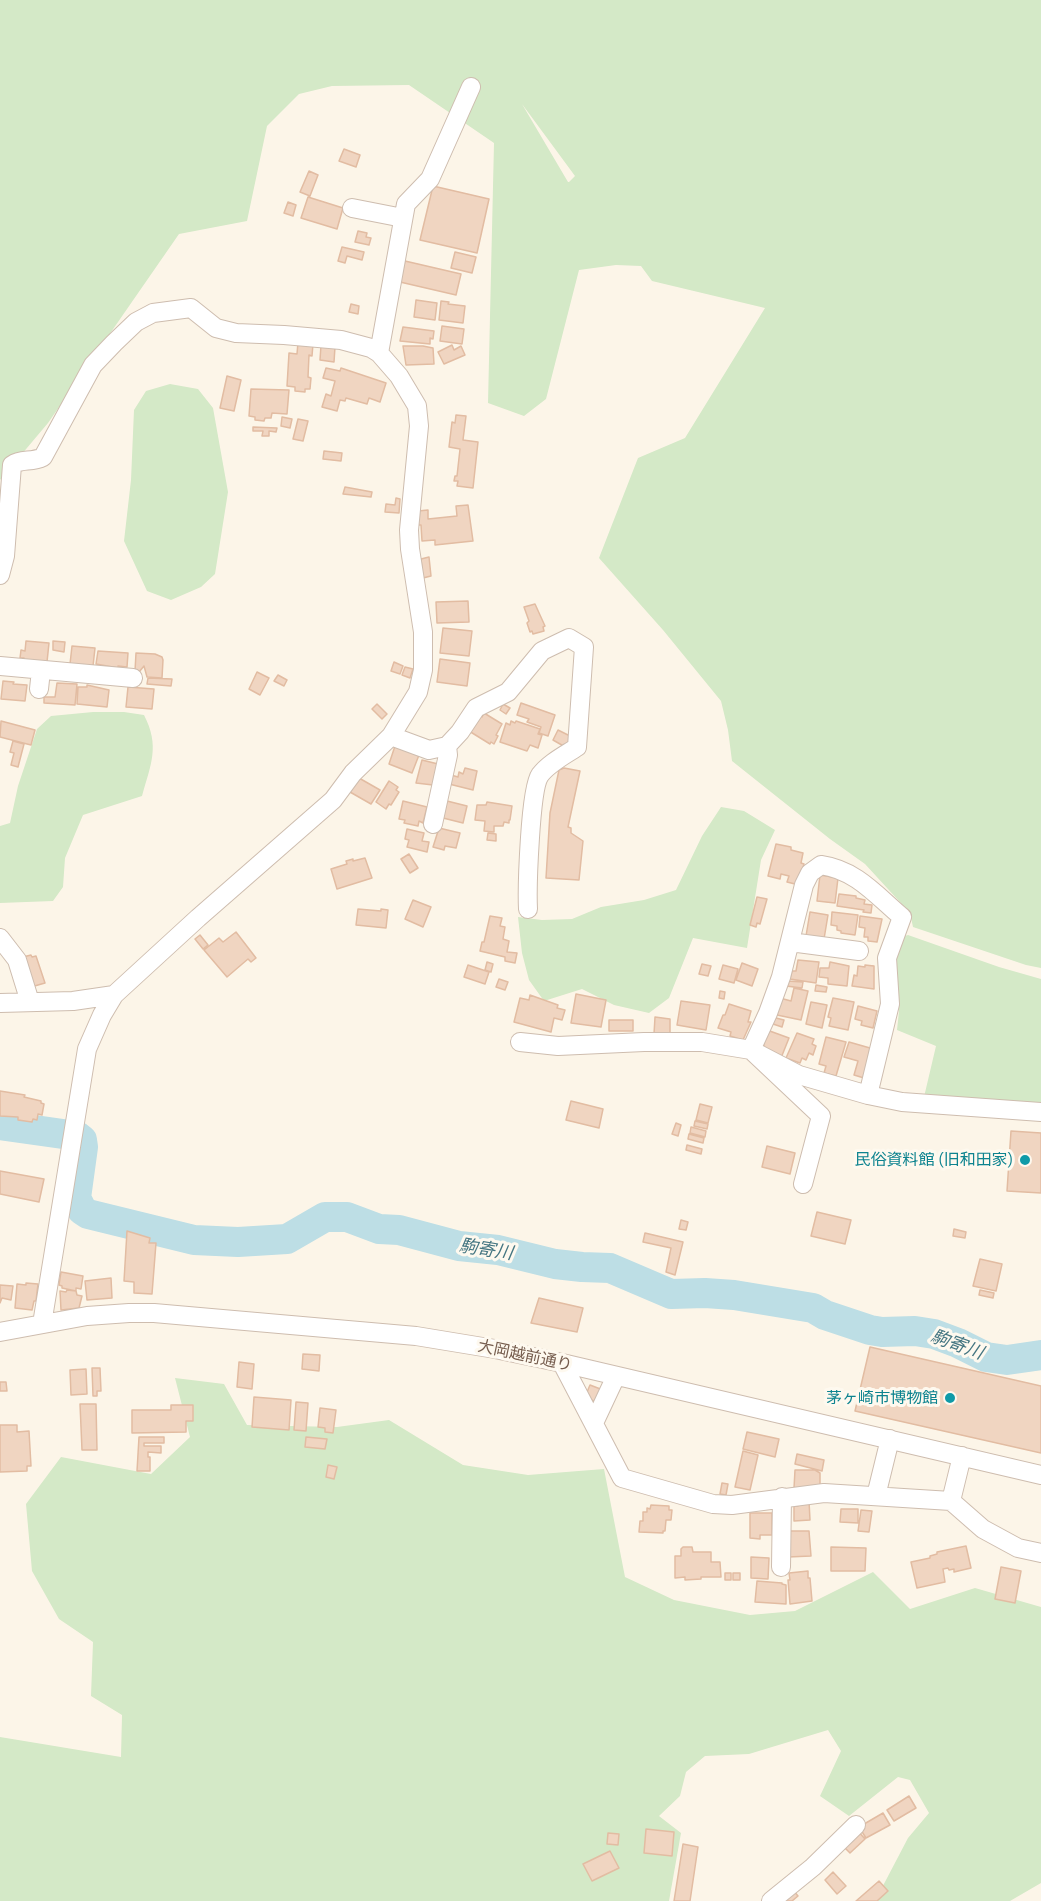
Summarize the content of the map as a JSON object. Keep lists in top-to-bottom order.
{
  "streets": {
    "street": ["大岡越前通り"]
  },
  "water": ["駒寄川"],
  "places": ["民俗資料館 (旧和田家)", "茅ヶ崎市博物館"]
}
